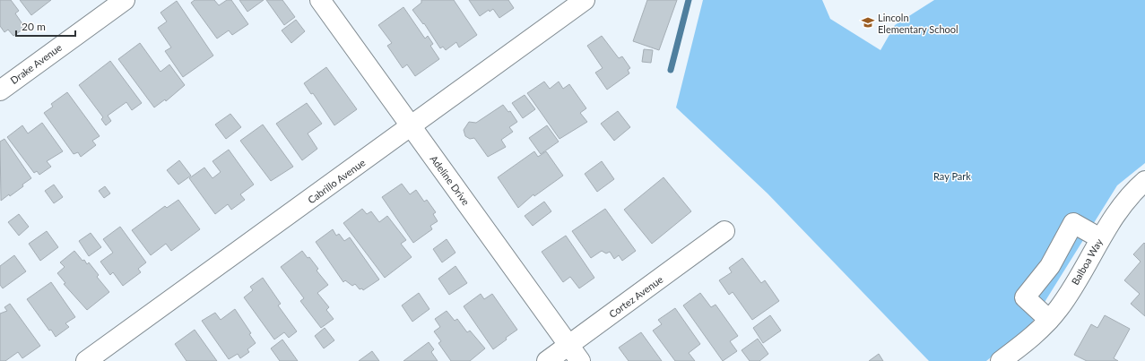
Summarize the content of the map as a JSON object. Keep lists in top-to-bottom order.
{
  "streets": {
    "street": [
      "Drake Avenue",
      "Adeline Drive",
      "Cabrillo Avenue",
      "Balboa Way",
      "Cortez Avenue"
    ]
  },
  "crossings": [
    ["Adeline Drive", "Cabrillo Avenue"],
    ["Adeline Drive", "Cortez Avenue"]
  ],
  "parks": ["Ray Park"],
  "places": {
    "school or university": ["Lincoln Elementary School"]
  },
  "scale_bar": "20 m"
}
